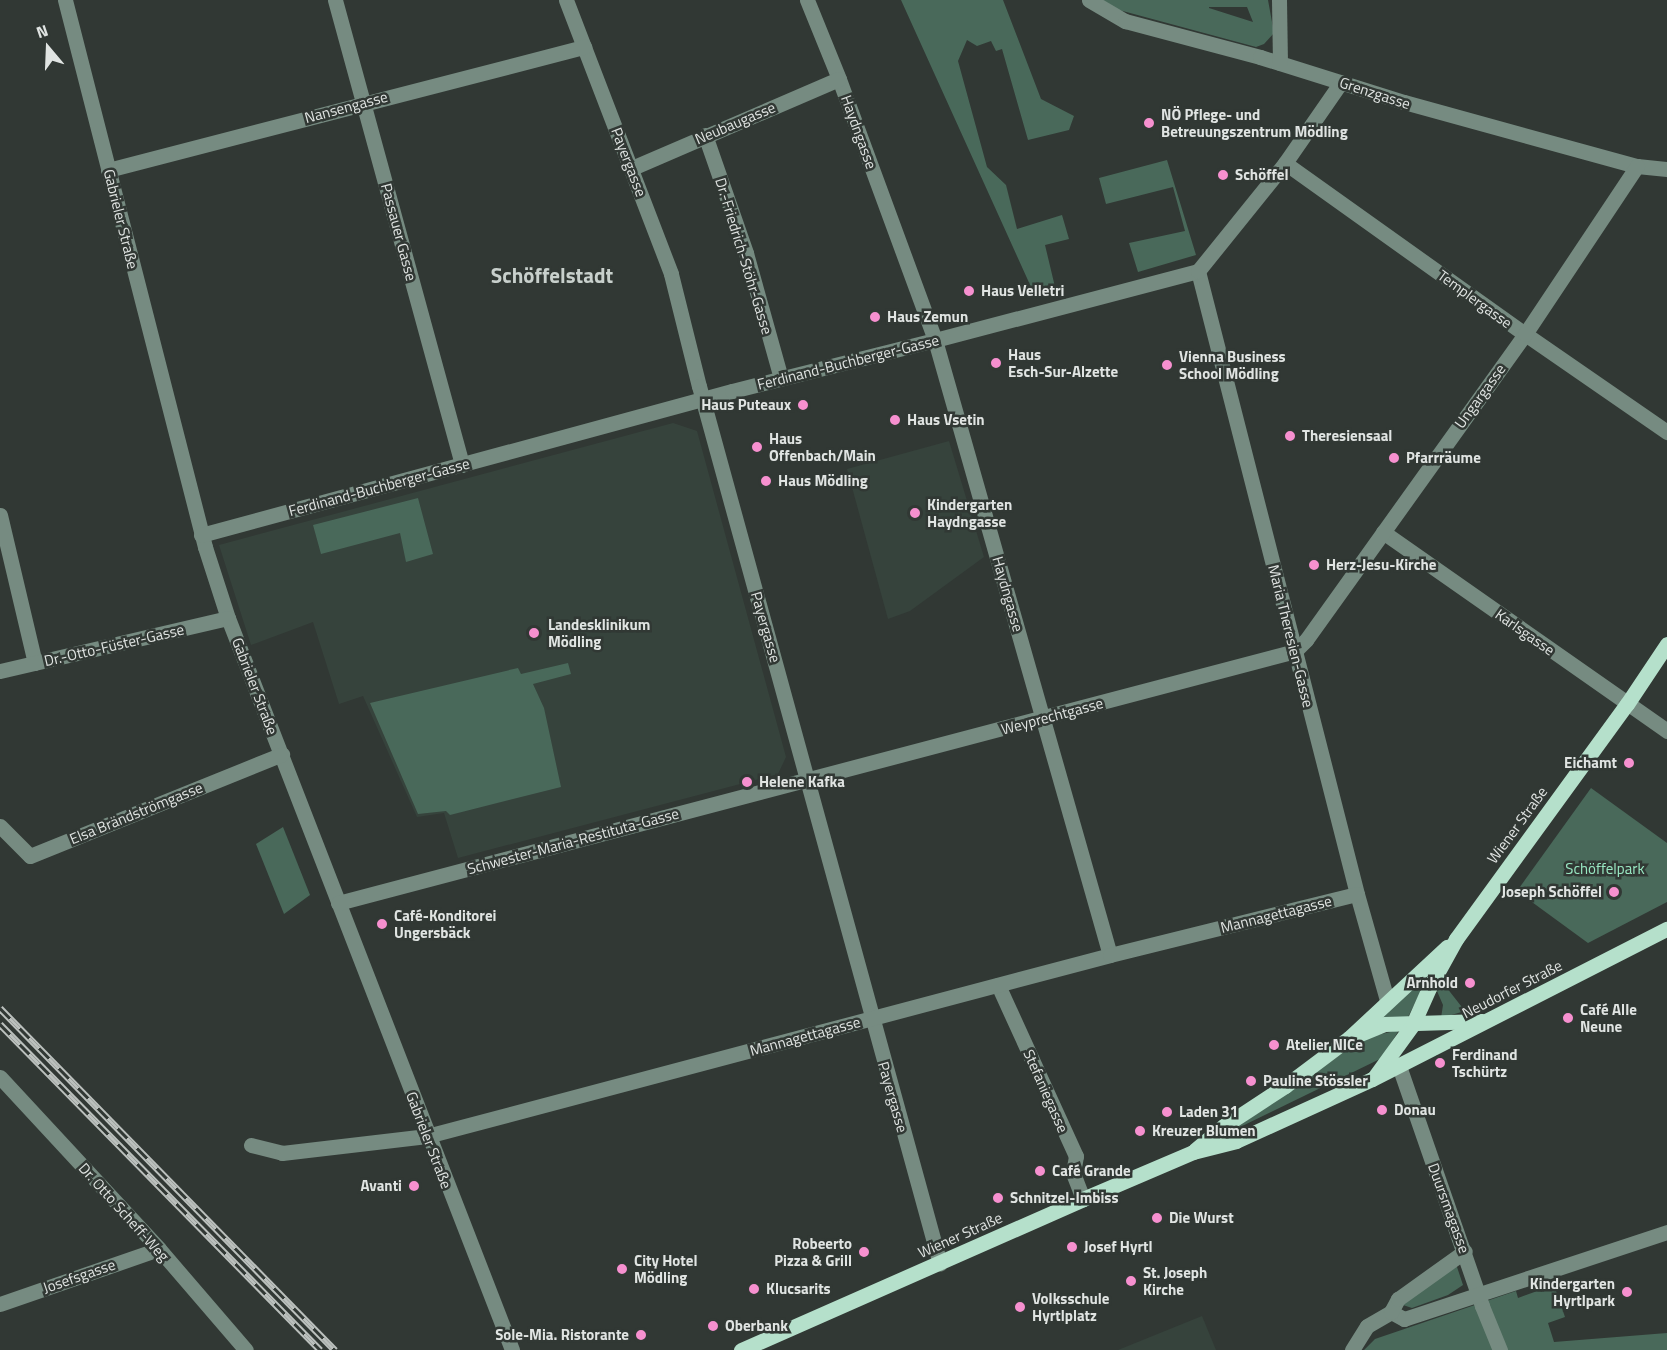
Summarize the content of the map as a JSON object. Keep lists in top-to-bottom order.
{
  "streets": {
    "main road": ["Wiener Straße", "Neudorfer Straße"],
    "street": [
      "Grenzgasse",
      "Nansengasse",
      "Neubaugasse",
      "Haydngasse",
      "Payergasse",
      "Gabrieler Straße",
      "Passauer Gasse",
      "Dr.-Friedrich-Stöhr-Gasse",
      "Templergasse",
      "Ferdinand-Buchberger-Gasse",
      "Ungargasse",
      "Karlsgasse",
      "Maria Theresien-Gasse",
      "Dr.-Otto-Füster-Gasse",
      "Weyprechtgasse",
      "Elsa Brändströmgasse",
      "Schwester-Maria-Restituta-Gasse",
      "Mannagettagasse",
      "Stefaniegasse",
      "Duursmagasse",
      "Dr. Otto Scheff-Weg",
      "Josefsgasse"
    ]
  },
  "crossings": [
    ["Grenzgasse", "Ungargasse"],
    ["Nansengasse", "Payergasse"],
    ["Nansengasse", "Gabrieler Straße"],
    ["Nansengasse", "Passauer Gasse"],
    ["Neubaugasse", "Haydngasse"],
    ["Neubaugasse", "Payergasse"],
    ["Neubaugasse", "Dr.-Friedrich-Stöhr-Gasse"],
    ["Haydngasse", "Ferdinand-Buchberger-Gasse"],
    ["Haydngasse", "Weyprechtgasse"],
    ["Haydngasse", "Mannagettagasse"],
    ["Payergasse", "Ferdinand-Buchberger-Gasse"],
    ["Payergasse", "Weyprechtgasse"],
    ["Payergasse", "Wiener Straße"],
    ["Payergasse", "Schwester-Maria-Restituta-Gasse"],
    ["Payergasse", "Mannagettagasse"],
    ["Gabrieler Straße", "Ferdinand-Buchberger-Gasse"],
    ["Gabrieler Straße", "Dr.-Otto-Füster-Gasse"],
    ["Gabrieler Straße", "Elsa Brändströmgasse"],
    ["Gabrieler Straße", "Schwester-Maria-Restituta-Gasse"],
    ["Gabrieler Straße", "Mannagettagasse"],
    ["Passauer Gasse", "Ferdinand-Buchberger-Gasse"],
    ["Dr.-Friedrich-Stöhr-Gasse", "Ferdinand-Buchberger-Gasse"],
    ["Templergasse", "Ungargasse"],
    ["Ferdinand-Buchberger-Gasse", "Maria Theresien-Gasse"],
    ["Ungargasse", "Karlsgasse"],
    ["Ungargasse", "Maria Theresien-Gasse"],
    ["Ungargasse", "Weyprechtgasse"],
    ["Karlsgasse", "Wiener Straße"],
    ["Maria Theresien-Gasse", "Weyprechtgasse"],
    ["Maria Theresien-Gasse", "Wiener Straße"],
    ["Maria Theresien-Gasse", "Mannagettagasse"],
    ["Weyprechtgasse", "Schwester-Maria-Restituta-Gasse"],
    ["Wiener Straße", "Neudorfer Straße"],
    ["Wiener Straße", "Stefaniegasse"],
    ["Mannagettagasse", "Stefaniegasse"],
    ["Neudorfer Straße", "Duursmagasse"],
    ["Dr. Otto Scheff-Weg", "Josefsgasse"]
  ],
  "districts": ["Schöffelstadt"],
  "parks": ["Schöffelpark"],
  "places": [
    "NÖ Pflege- und Betreuungszentrum Mödling",
    "Schöffel",
    "Haus Velletri",
    "Haus Zemun",
    "Haus Esch-Sur-Alzette",
    "Vienna Business School Mödling",
    "Haus Puteaux",
    "Haus Vsetin",
    "Theresiensaal",
    "Haus Offenbach/Main",
    "Pfarrräume",
    "Haus Mödling",
    "Kindergarten Haydngasse",
    "Herz-Jesu-Kirche",
    "Landesklinikum Mödling",
    "Eichamt",
    "Helene Kafka",
    "Joseph Schöffel",
    "Café-Konditorei Ungersbäck",
    "Arnhold",
    "Café Alle Neune",
    "Atelier NICe",
    "Ferdinand Tschürtz",
    "Pauline Stössler",
    "Donau",
    "Laden 31",
    "Kreuzer Blumen",
    "Café Grande",
    "Avanti",
    "Schnitzel-Imbiss",
    "Die Wurst",
    "Josef Hyrtl",
    "Robeerto Pizza & Grill",
    "City Hotel Mödling",
    "St. Joseph Kirche",
    "Klucsarits",
    "Kindergarten Hyrtlpark",
    "Volksschule Hyrtlplatz",
    "Oberbank",
    "Sole-Mia. Ristorante"
  ],
  "north": "top"
}
